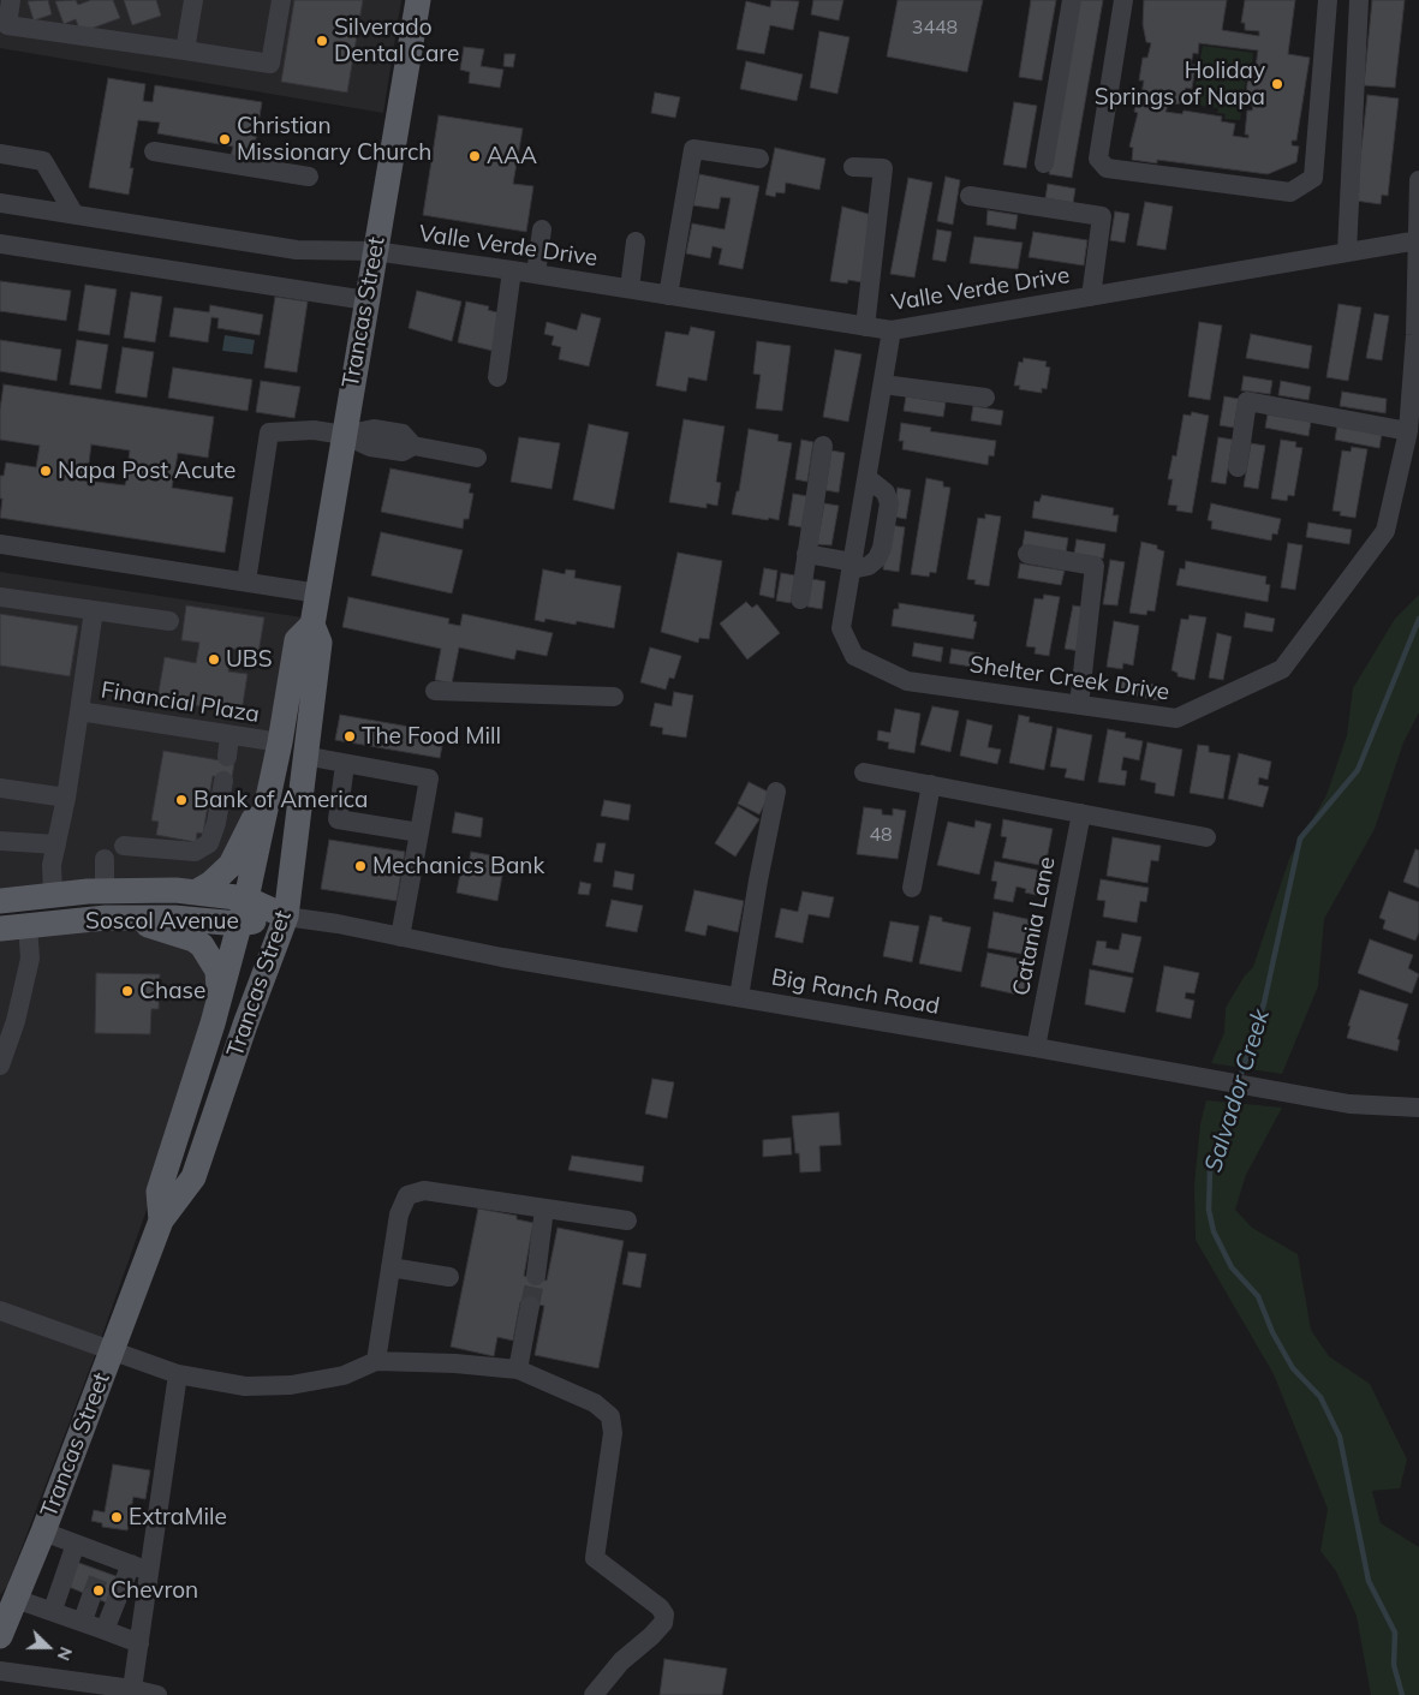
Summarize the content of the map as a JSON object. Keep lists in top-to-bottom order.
{
  "streets": {
    "main road": ["Trancas Street", "Soscol Avenue"],
    "street": [
      "Valle Verde Drive",
      "Shelter Creek Drive",
      "Financial Plaza",
      "Catania Lane",
      "Big Ranch Road"
    ]
  },
  "crossings": [
    ["Valle Verde Drive", "Trancas Street"],
    ["Valle Verde Drive", "Shelter Creek Drive"],
    ["Trancas Street", "Financial Plaza"],
    ["Trancas Street", "Soscol Avenue"],
    ["Trancas Street", "Big Ranch Road"],
    ["Financial Plaza", "Soscol Avenue"],
    ["Soscol Avenue", "Big Ranch Road"],
    ["Catania Lane", "Big Ranch Road"]
  ],
  "water": ["Salvador Creek"],
  "places": [
    "Silverado Dental Care",
    "Holiday Springs of Napa",
    "Christian Missionary Church",
    "AAA",
    "Napa Post Acute",
    "UBS",
    "The Food Mill",
    "Bank of America",
    "Mechanics Bank",
    "Chase",
    "ExtraMile",
    "Chevron"
  ],
  "house_numbers": ["3448", "48"],
  "north": "right"
}
